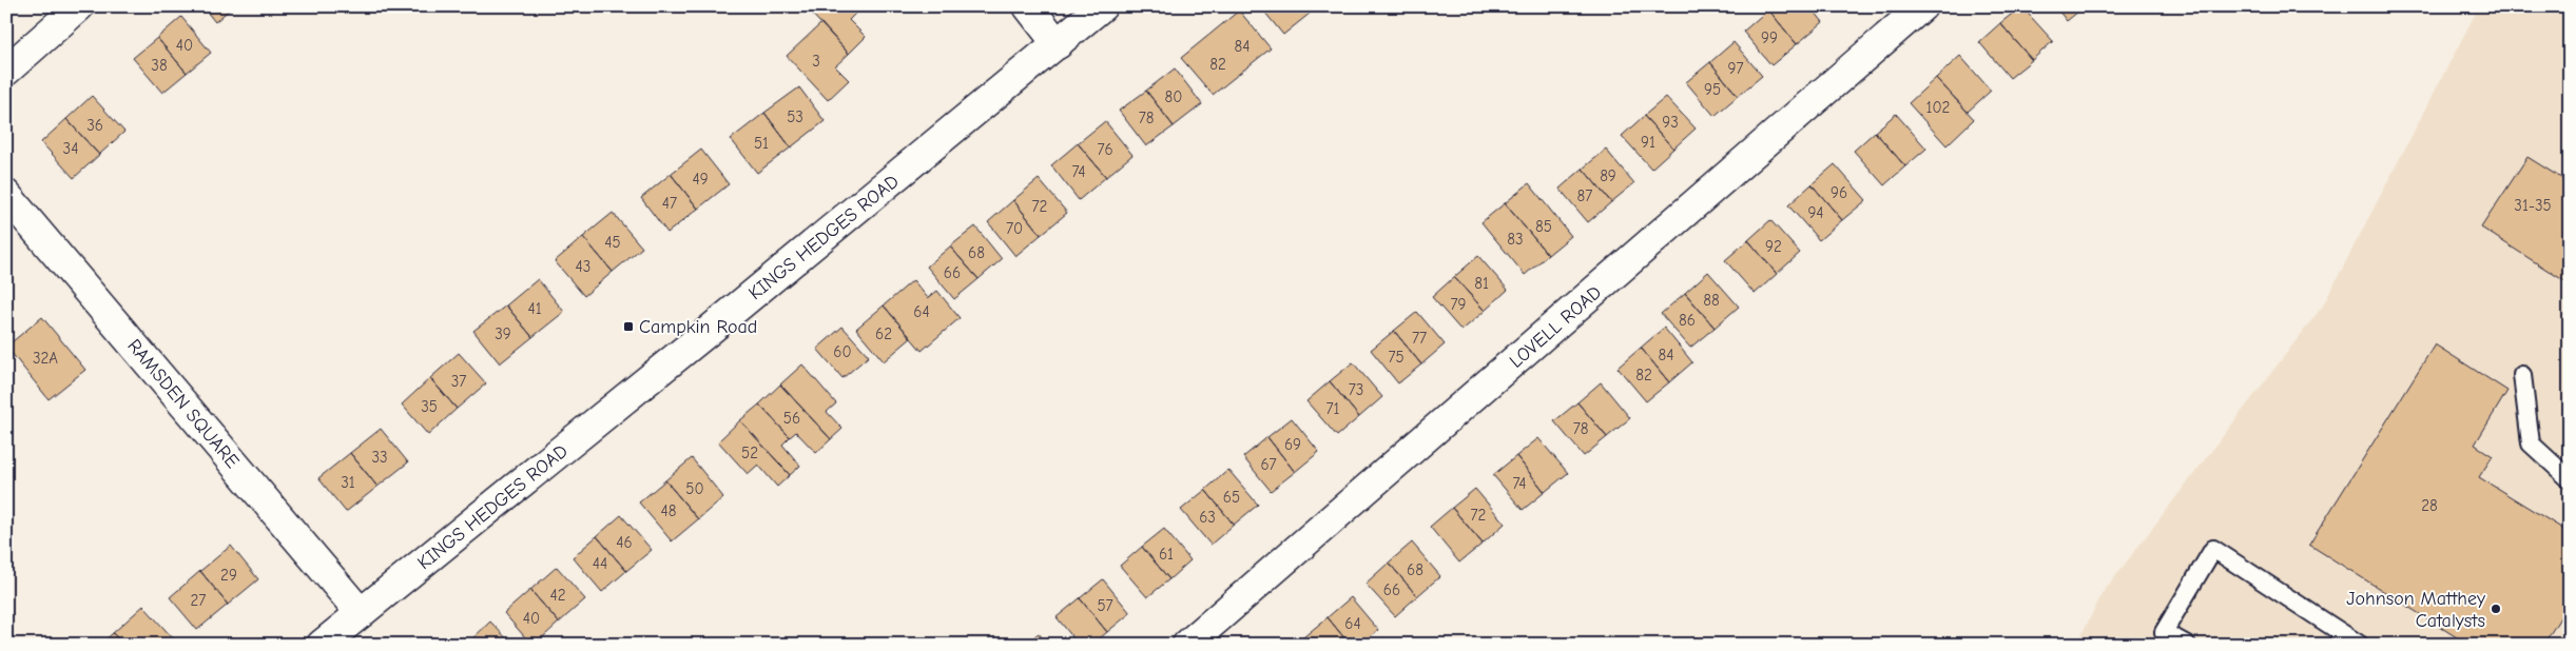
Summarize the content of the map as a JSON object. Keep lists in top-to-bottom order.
{
  "streets": {
    "street": ["KINGS HEDGES ROAD", "LOVELL ROAD", "RAMSDEN SQUARE"]
  },
  "crossings": [
    ["KINGS HEDGES ROAD", "RAMSDEN SQUARE"]
  ],
  "places": {
    "transit": ["Campkin Road"],
    "other": ["Johnson Matthey Catalysts"]
  },
  "house_numbers": [
    "99",
    "40",
    "84",
    "3",
    "82",
    "38",
    "97",
    "95",
    "80",
    "102",
    "53",
    "78",
    "93",
    "36",
    "91",
    "51",
    "34",
    "76",
    "74",
    "89",
    "49",
    "96",
    "87",
    "47",
    "31-35",
    "72",
    "94",
    "85",
    "70",
    "83",
    "45",
    "92",
    "68",
    "43",
    "66",
    "81",
    "88",
    "79",
    "41",
    "64",
    "86",
    "39",
    "62",
    "77",
    "60",
    "84",
    "75",
    "32A",
    "82",
    "37",
    "73",
    "35",
    "71",
    "56",
    "78",
    "69",
    "52",
    "33",
    "67",
    "31",
    "74",
    "50",
    "65",
    "28",
    "48",
    "72",
    "63",
    "46",
    "61",
    "44",
    "68",
    "29",
    "66",
    "42",
    "27",
    "57",
    "40",
    "64"
  ]
}
